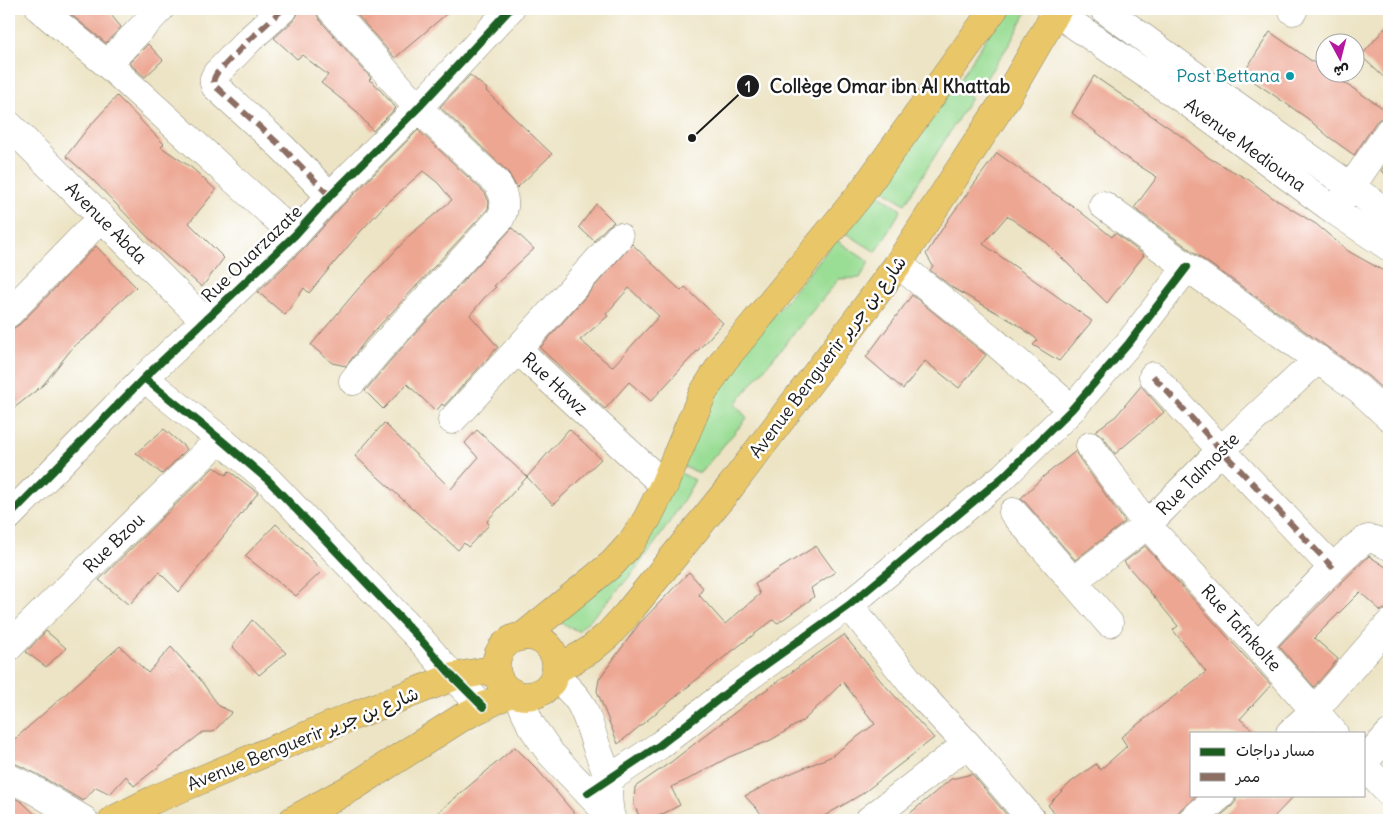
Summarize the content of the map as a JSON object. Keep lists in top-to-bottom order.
{
  "streets": {
    "main road": ["Avenue Benguerir شارع بن جرير"],
    "street": [
      "Avenue Mediouna",
      "Avenue Abda",
      "Rue Ouarzazate",
      "Rue Hawz",
      "Rue Talmoste",
      "Rue Bzou",
      "Rue Tafnkolte"
    ]
  },
  "crossings": [
    ["Avenue Mediouna", "Avenue Benguerir شارع بن جرير"],
    ["Avenue Abda", "Rue Ouarzazate"],
    ["Rue Talmoste", "Rue Tafnkolte"]
  ],
  "places": ["Post Bettana", "Collège Omar ibn Al Khattab"],
  "legend": ["مسار دراجات", "ممر"],
  "north": "bottom"
}
